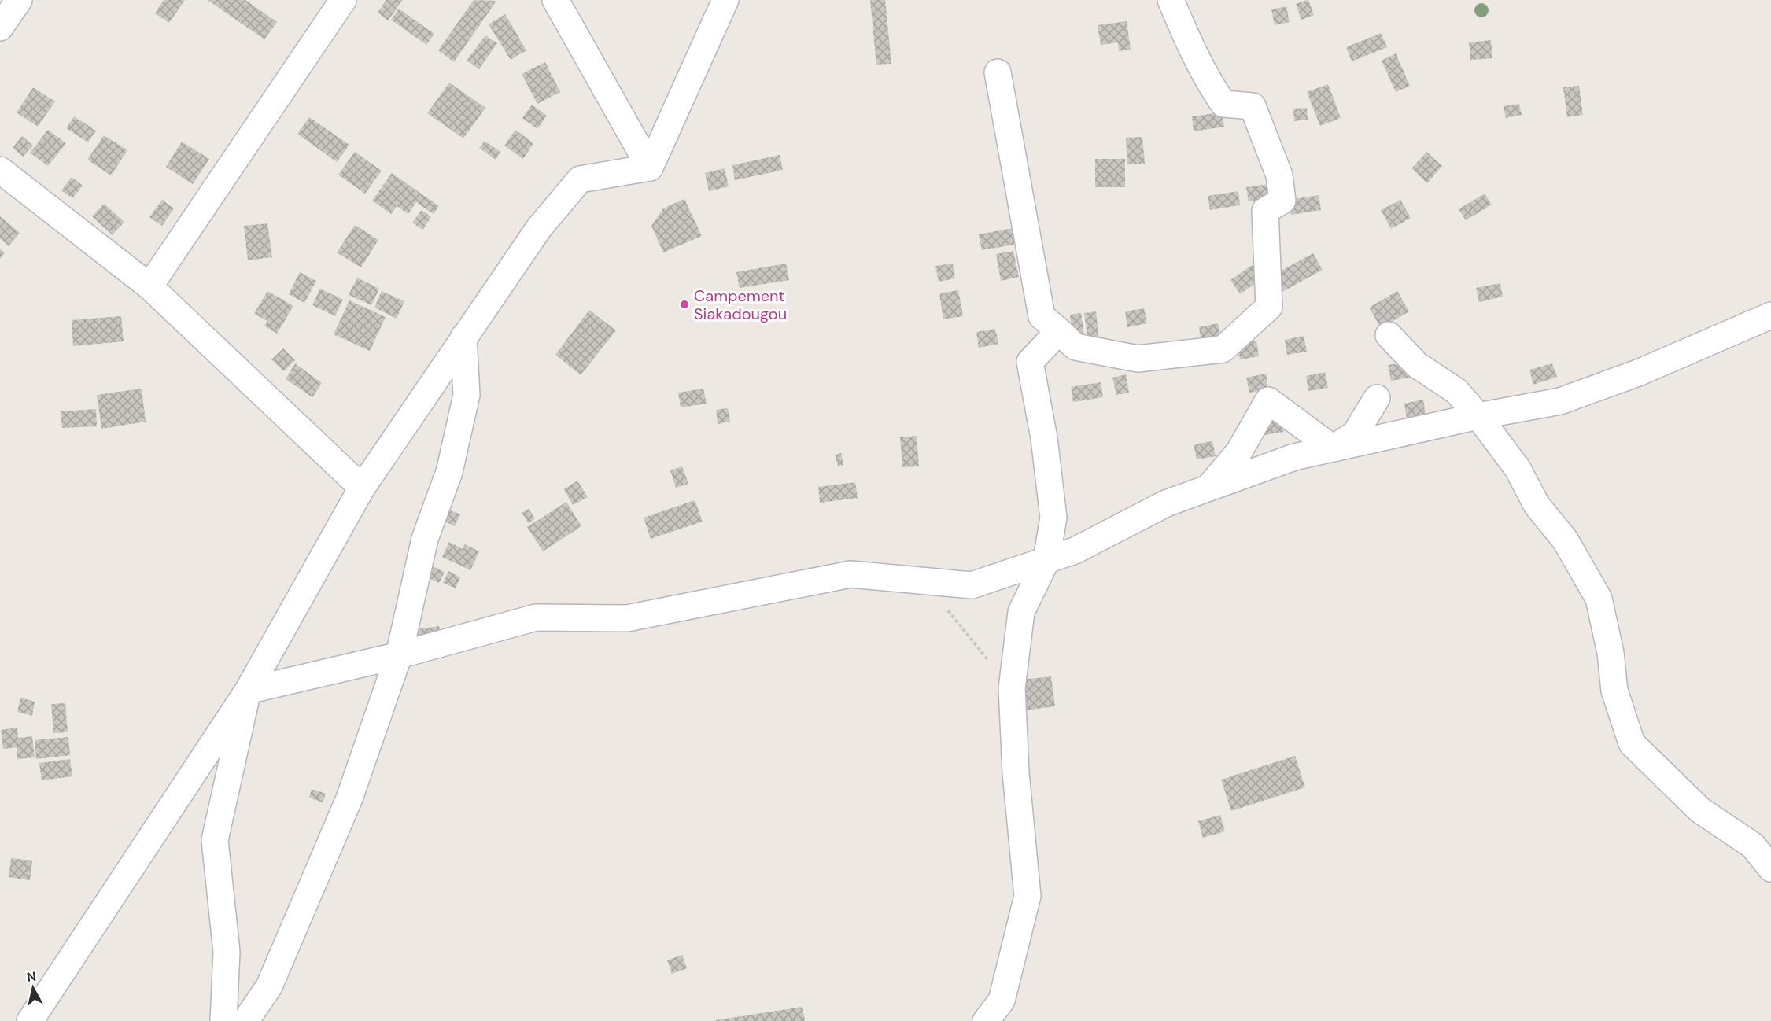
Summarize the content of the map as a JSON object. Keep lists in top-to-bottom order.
{
  "places": ["Campement Siakadougou"],
  "north": "top"
}
